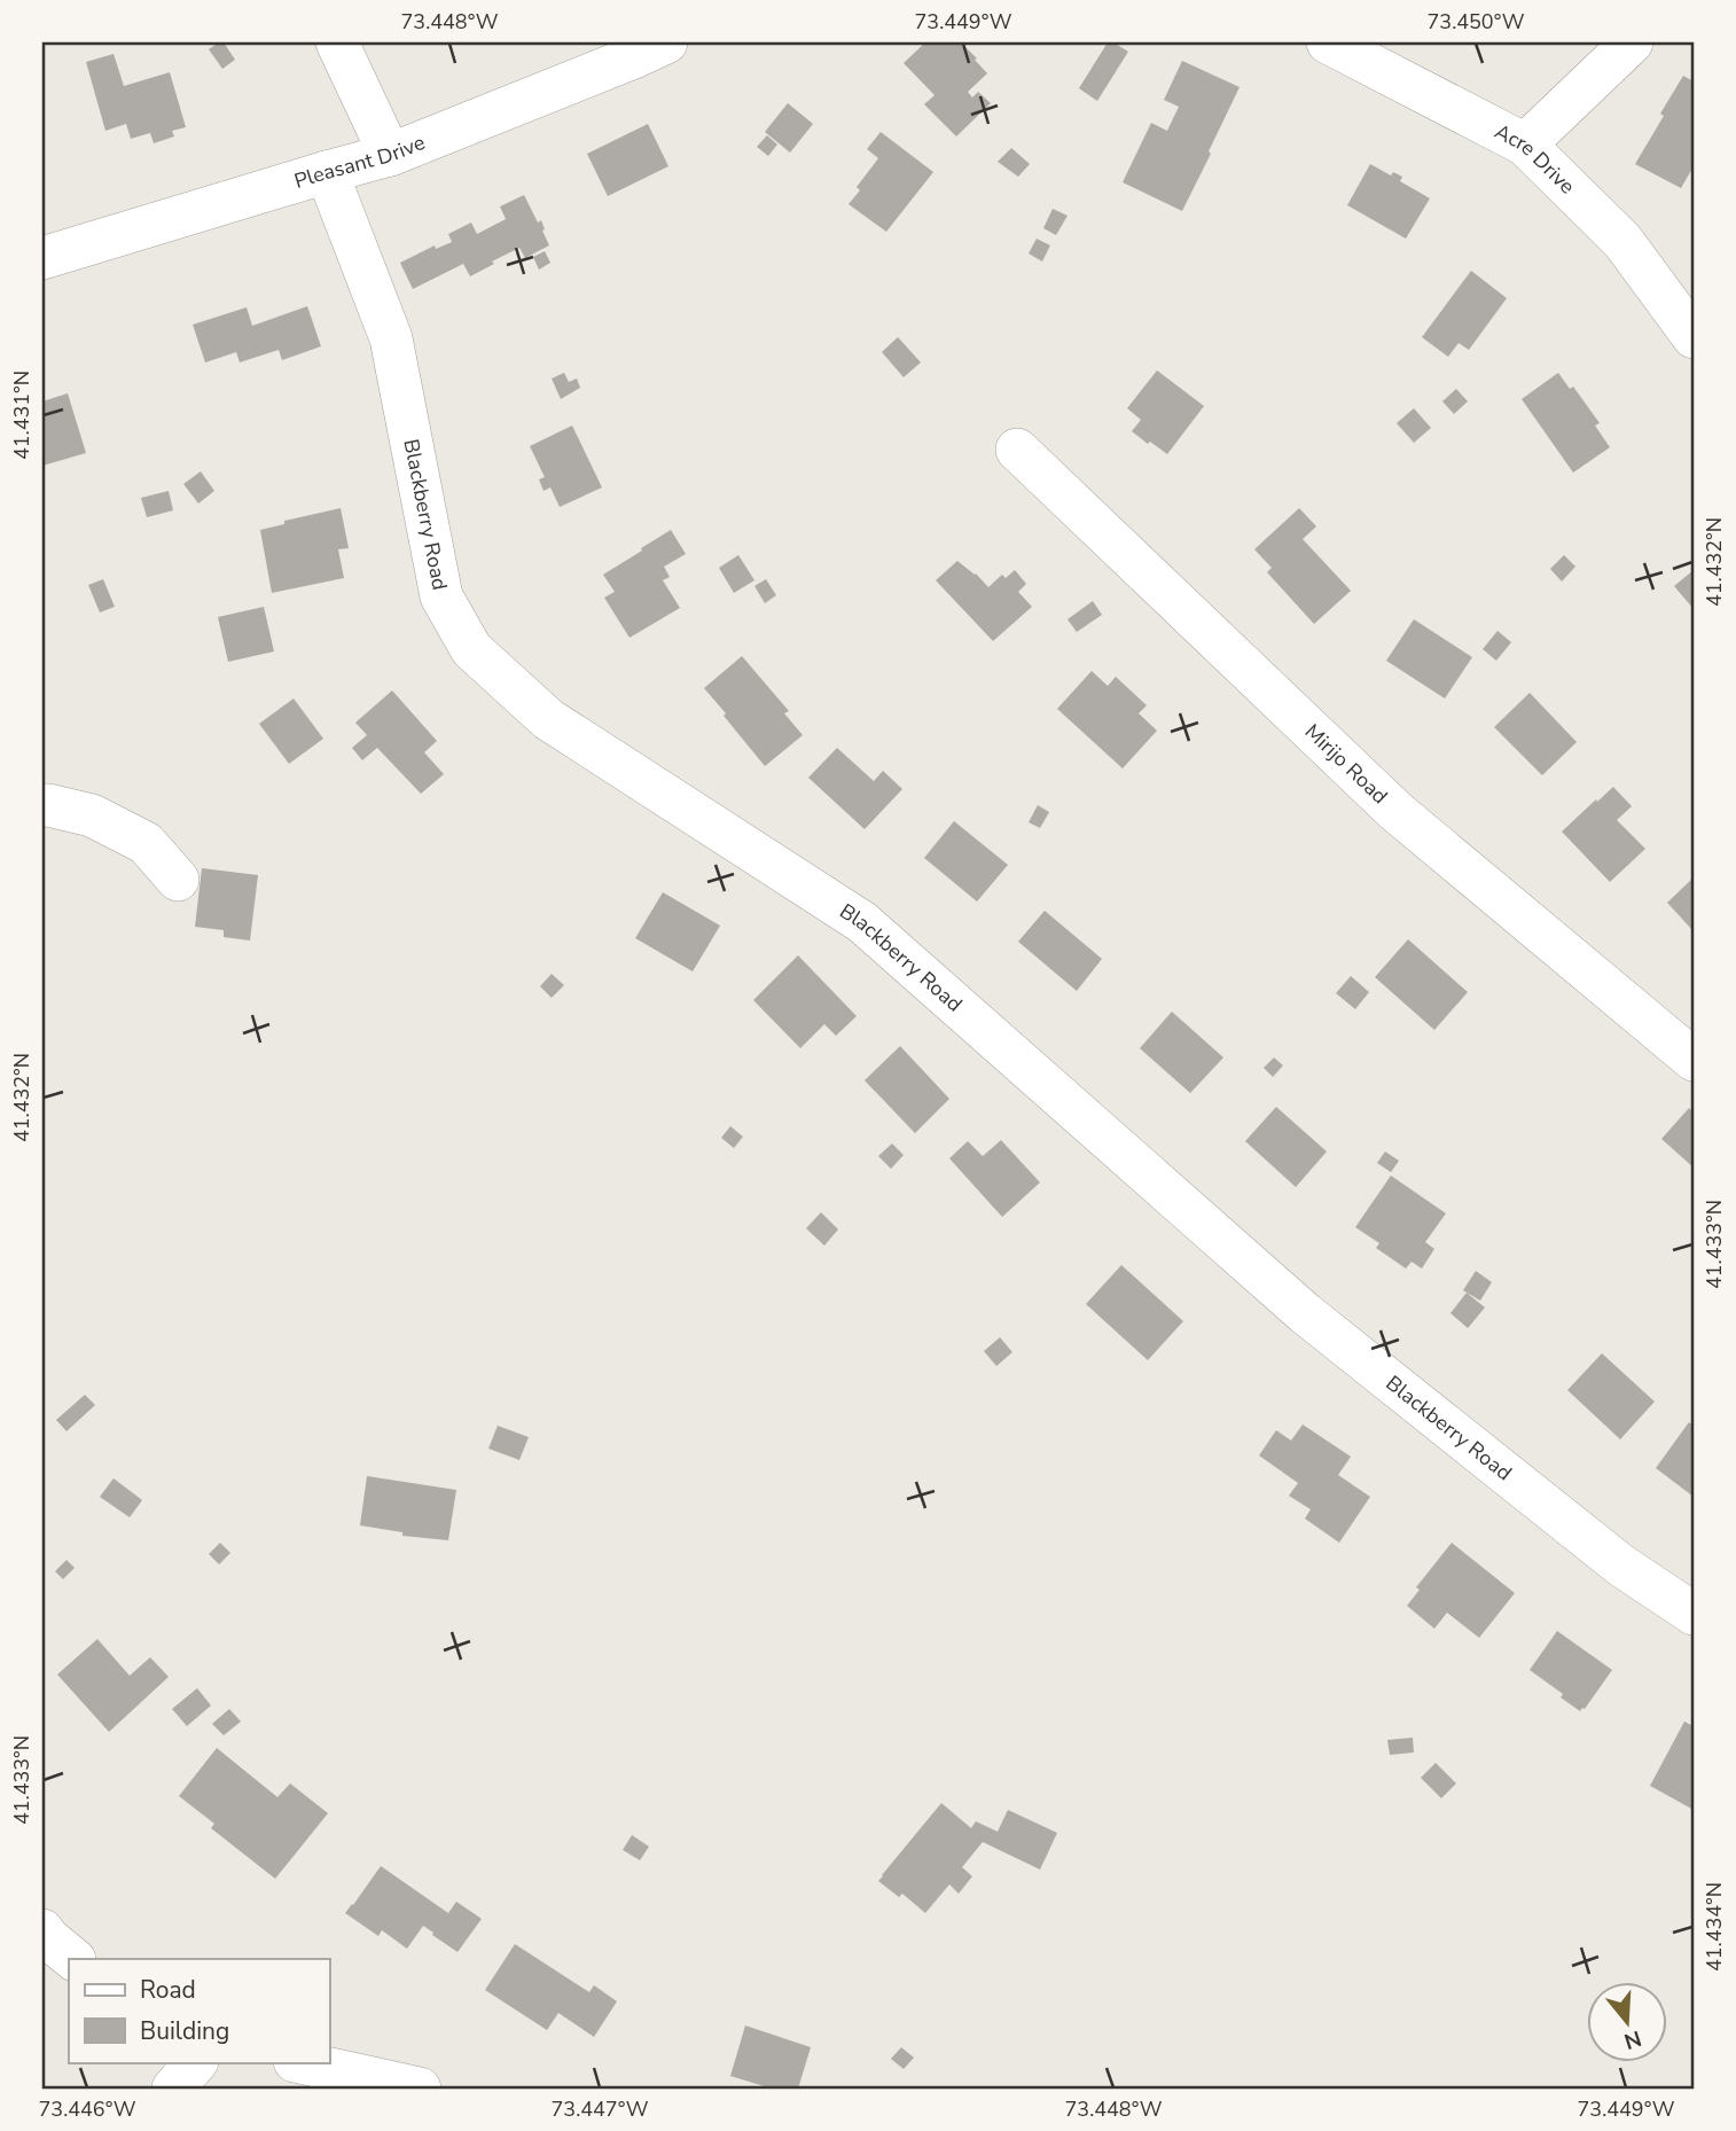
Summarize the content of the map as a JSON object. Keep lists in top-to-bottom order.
{
  "streets": {
    "street": [
      "Pleasant Drive",
      "Acre Drive",
      "Blackberry Road",
      "Mirijo Road"
    ]
  },
  "crossings": [
    ["Pleasant Drive", "Blackberry Road"]
  ],
  "legend": ["Road", "Building"],
  "north": "bottom",
  "coordinates": [
    "73.448°W",
    "73.449°W",
    "73.450°W",
    "41.431°N",
    "41.432°N",
    "41.433°N",
    "41.434°N",
    "73.446°W",
    "73.447°W"
  ]
}
